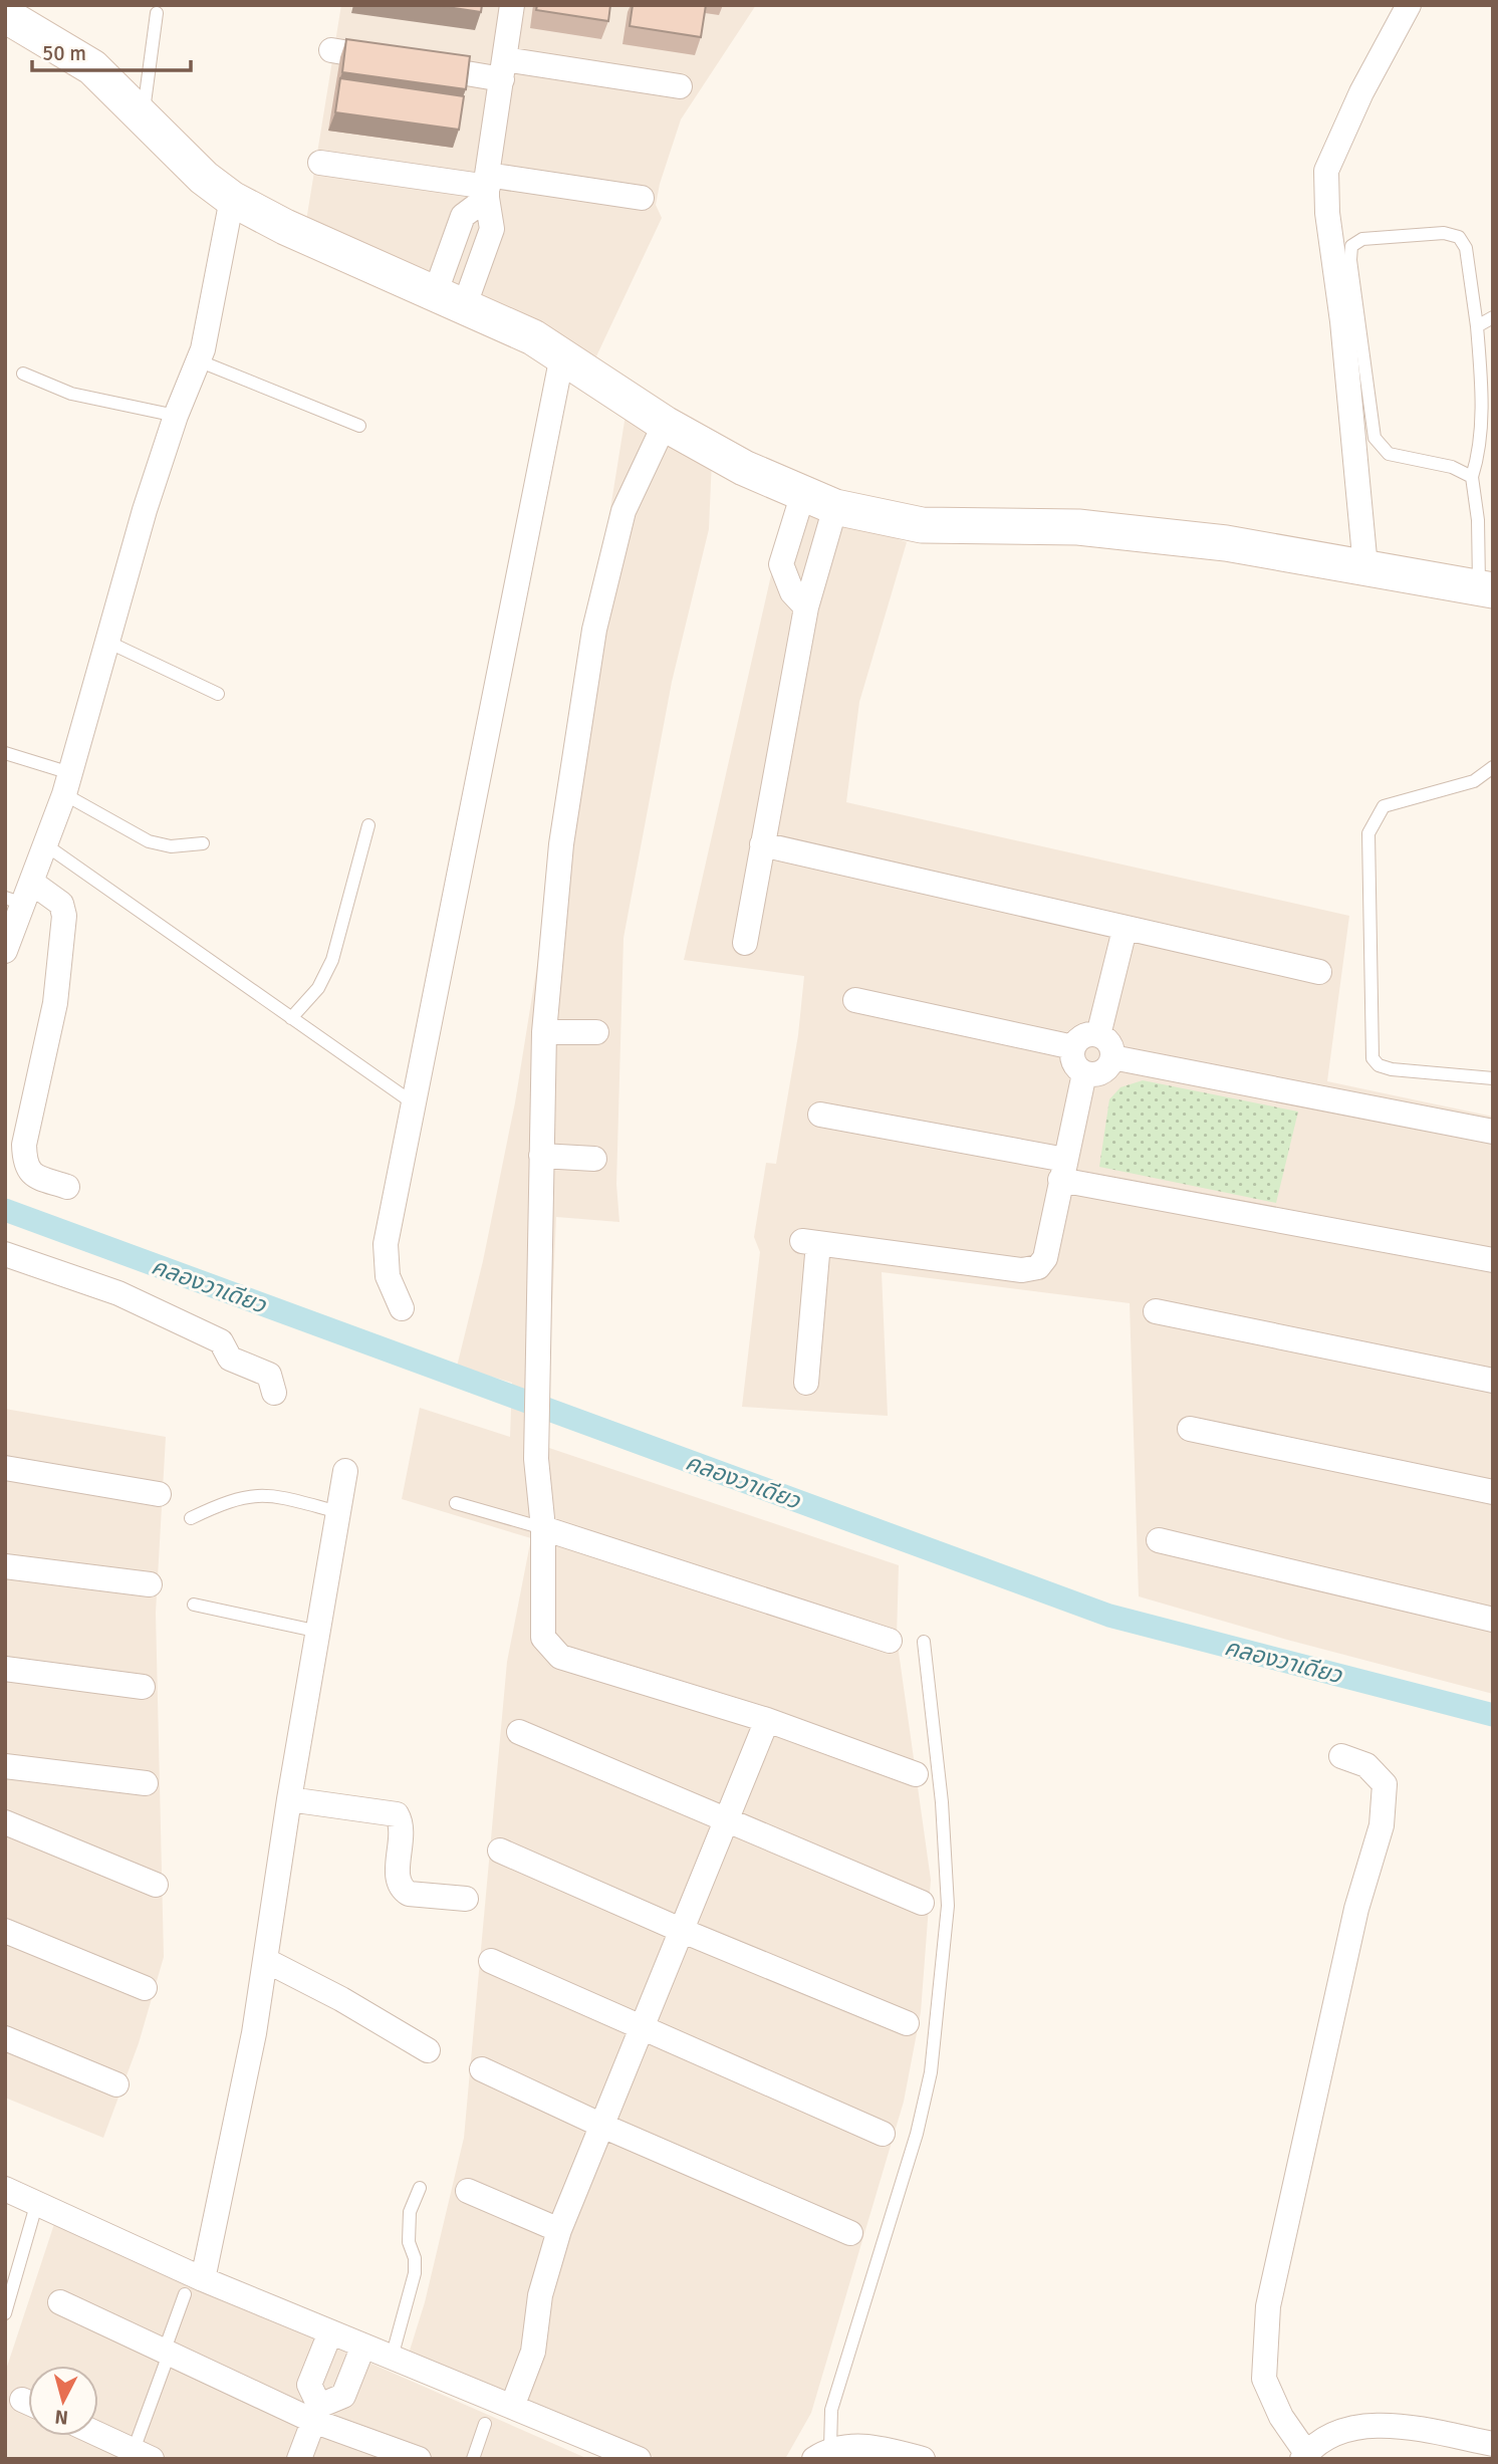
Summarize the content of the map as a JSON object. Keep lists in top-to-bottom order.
{
  "water": ["คลองวาเดียว"],
  "scale_bar": "50 m",
  "north": "bottom"
}
